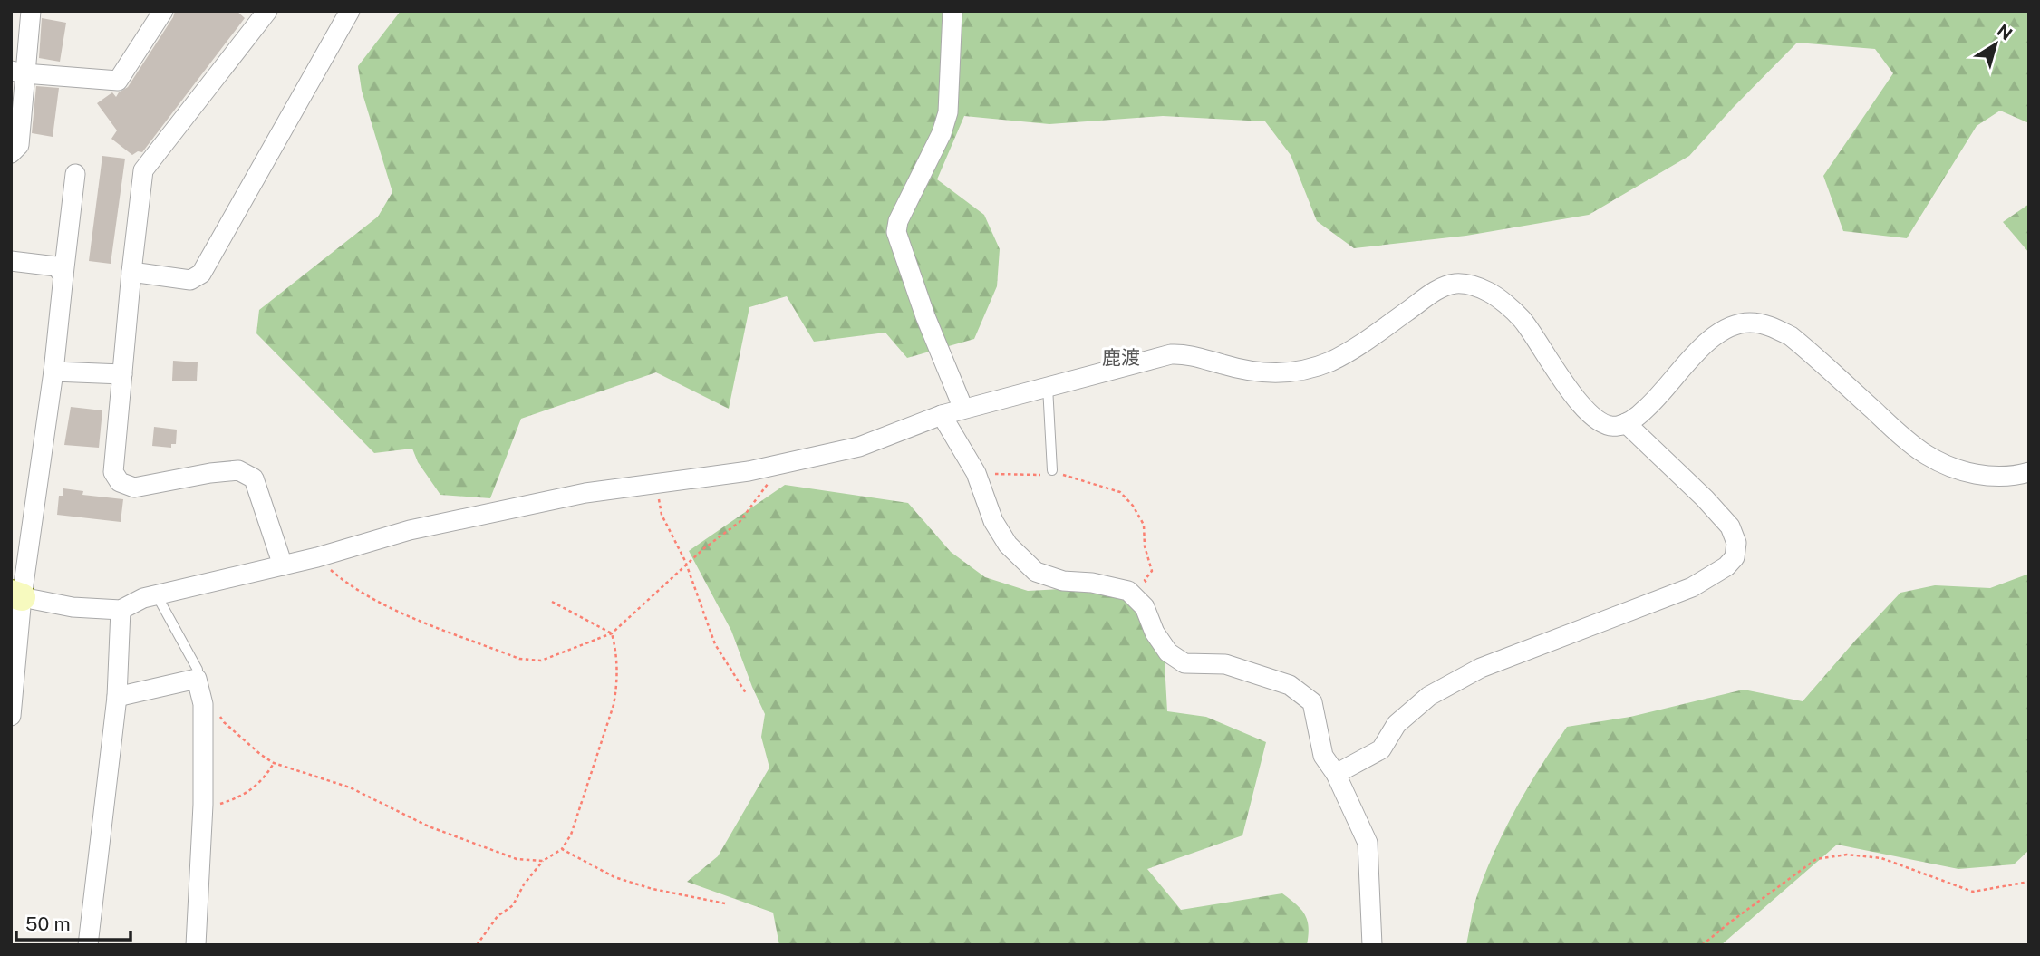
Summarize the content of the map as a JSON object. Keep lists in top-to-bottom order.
{
  "districts": ["鹿渡"],
  "scale_bar": "50 m",
  "north": "top right"
}
